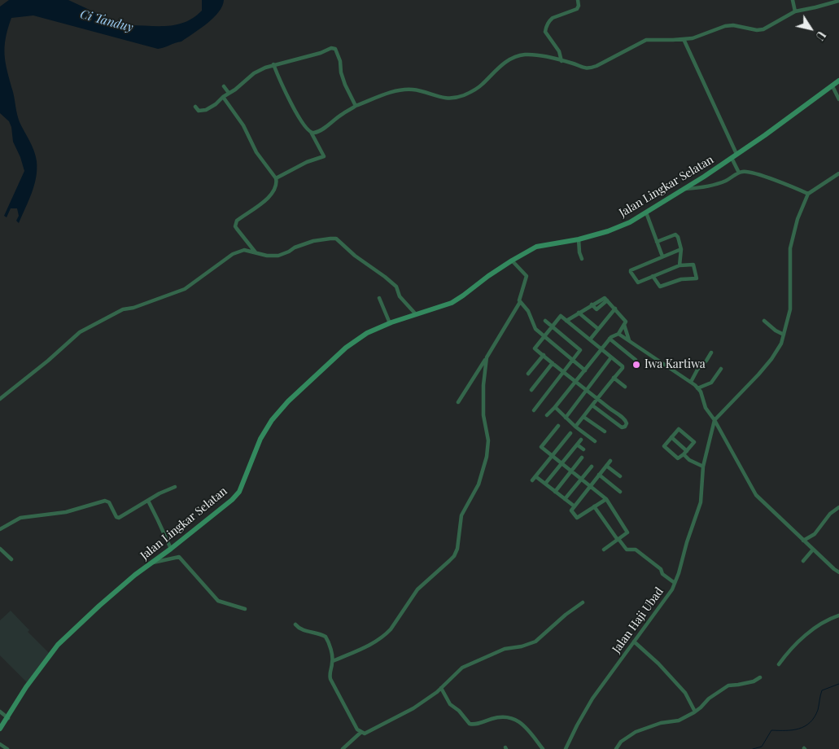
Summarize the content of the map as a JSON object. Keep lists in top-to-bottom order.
{
  "streets": {
    "street": ["Jalan Lingkar Selatan", "Jalan Haji Ubad"]
  },
  "water": ["Ci Tanduy"],
  "places": ["Iwa Kartiwa"],
  "north": "bottom right"
}
